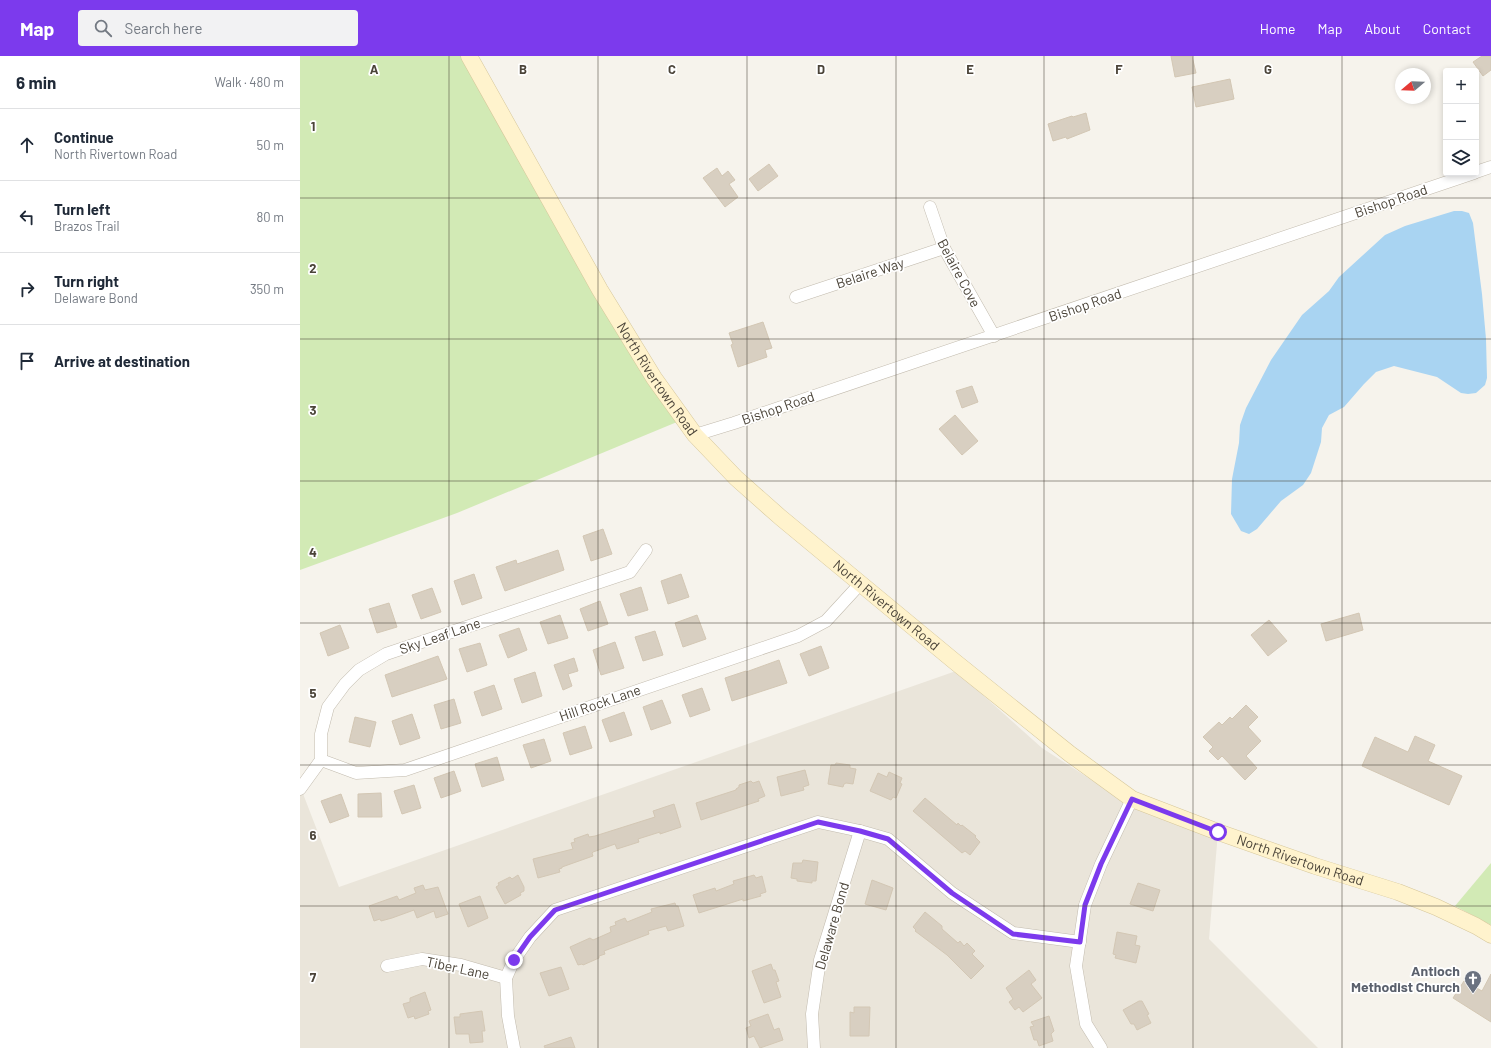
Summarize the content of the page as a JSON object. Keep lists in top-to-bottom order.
{
  "streets": {
    "street": [
      "Bishop Road",
      "Belaire Way",
      "Belaire Cove",
      "North Rivertown Road",
      "Sky Leaf Lane",
      "Hill Rock Lane",
      "Delaware Bond",
      "Tiber Lane"
    ]
  },
  "crossings": [
    ["Bishop Road", "Belaire Cove"],
    ["Bishop Road", "North Rivertown Road"],
    ["Belaire Way", "Belaire Cove"],
    ["North Rivertown Road", "Hill Rock Lane"],
    ["Sky Leaf Lane", "Hill Rock Lane"]
  ],
  "places": {
    "church": ["Antioch Methodist Church"]
  },
  "north": "left",
  "page": {
    "header": "Map",
    "search": "Search here",
    "nav": [
      "Home",
      "Map",
      "About",
      "Contact"
    ],
    "heading": ["6 min", "Walk · 480 m"],
    "map_buttons": ["+", "−"],
    "list": [
      ["Continue", "North Rivertown Road", "50 m"],
      ["Turn left", "Brazos Trail", "80 m"],
      ["Turn right", "Delaware Bond", "350 m"],
      "Arrive at destination"
    ]
  },
  "grid": {
    "columns": [
      "A",
      "B",
      "C",
      "D",
      "E",
      "F",
      "G"
    ],
    "rows": [
      "1",
      "2",
      "3",
      "4",
      "5",
      "6",
      "7"
    ]
  }
}
